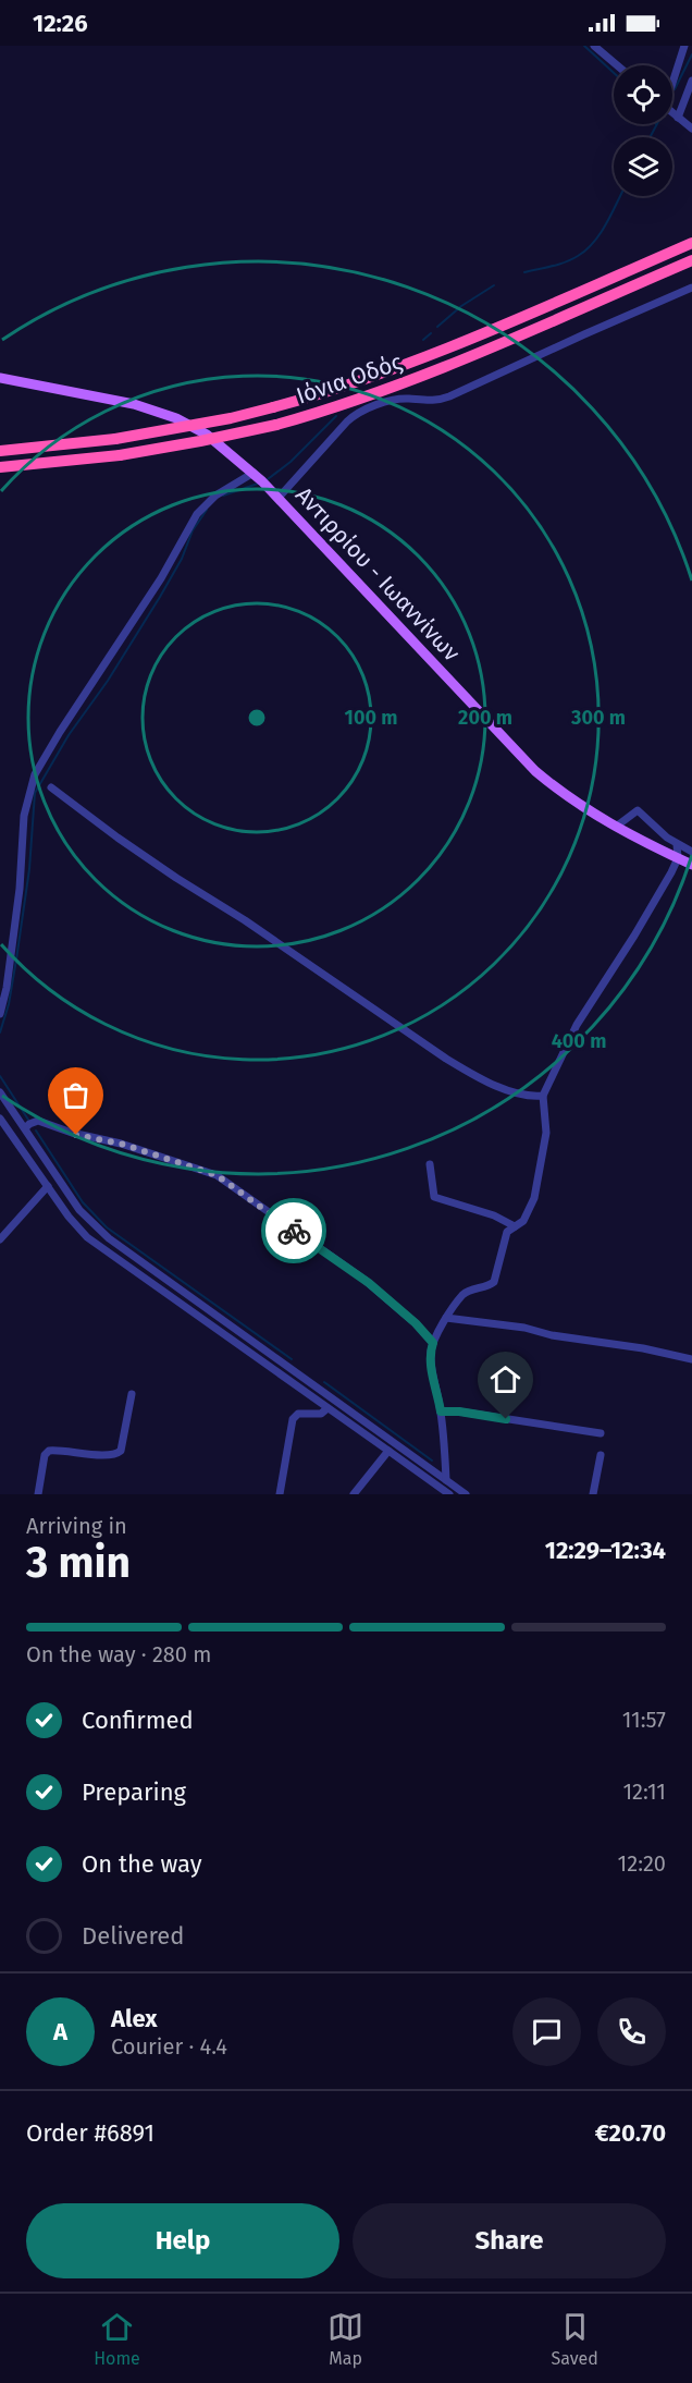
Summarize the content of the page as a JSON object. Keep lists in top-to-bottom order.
{
  "streets": {
    "highway": ["Ιόνια Οδός"],
    "main road": ["Αντιρρίου - Ιωαννίνων"]
  },
  "page": {
    "status": "12:26",
    "heading": ["3 min", "Arriving in", "12:29–12:34"],
    "panel": [
      "Alex",
      "Courier · 4.4",
      "Order #6891",
      "€20.70"
    ],
    "bar": "On the way · 280 m",
    "list": [
      ["Confirmed", "11:57"],
      ["Preparing", "12:11"],
      ["On the way", "12:20"],
      "Delivered"
    ],
    "round": "A",
    "buttons": ["Help", "Share"],
    "tabs": ["Home", "Map", "Saved"]
  },
  "rings": [
    "100 m",
    "200 m",
    "300 m",
    "400 m"
  ]
}
